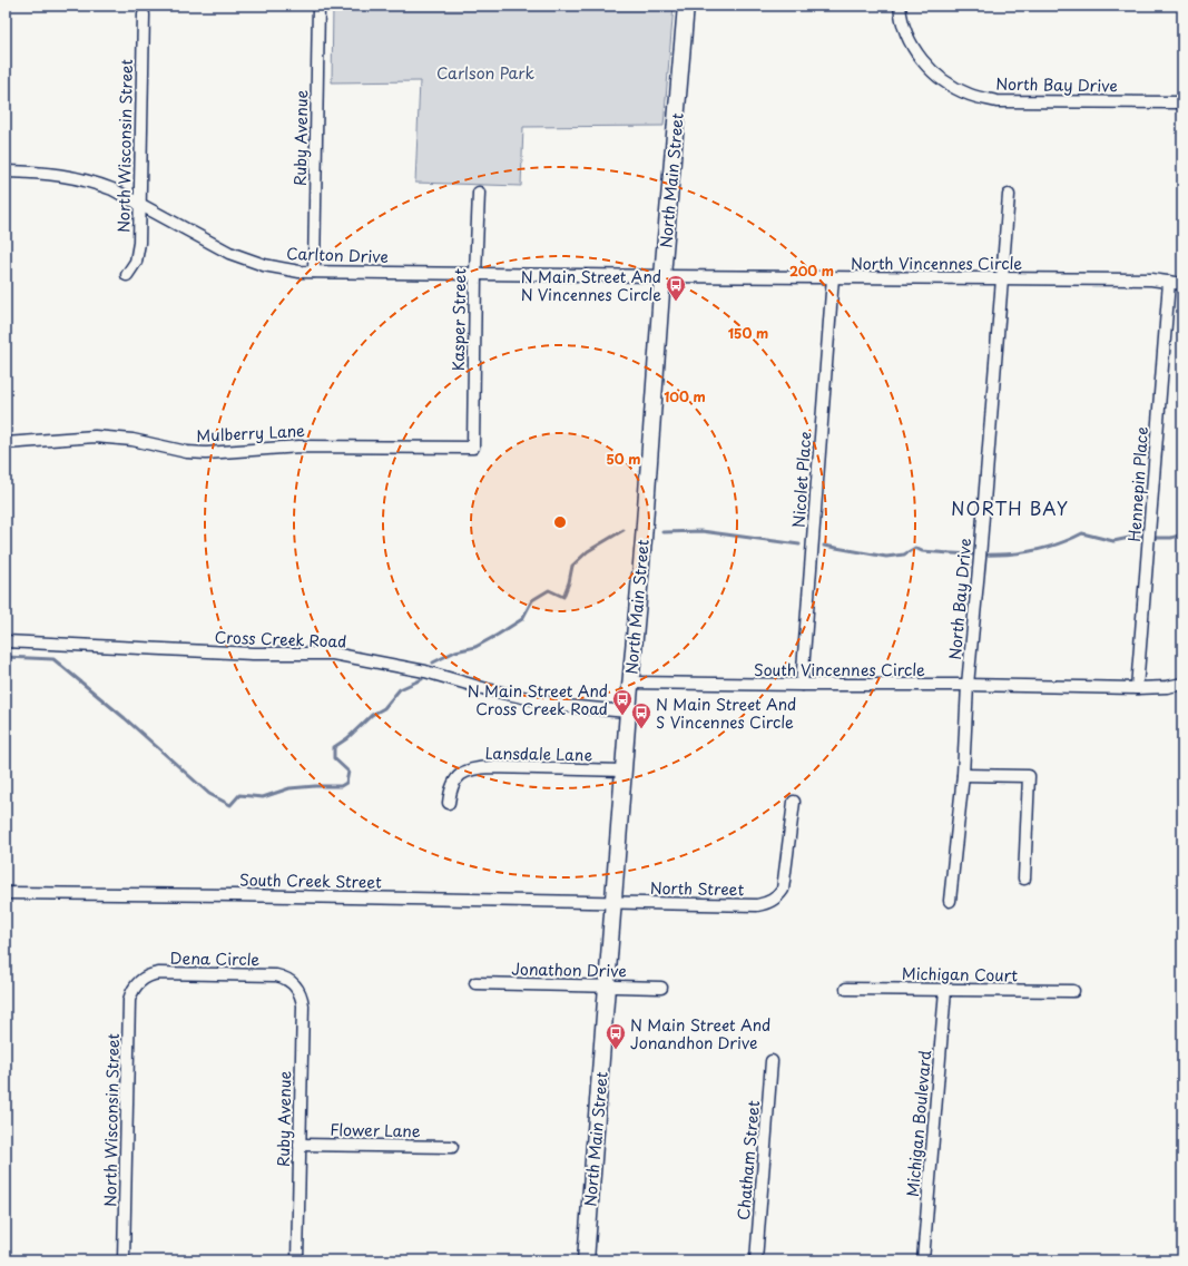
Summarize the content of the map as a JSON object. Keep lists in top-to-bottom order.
{
  "streets": {
    "main road": ["North Main Street"],
    "street": [
      "North Bay Drive",
      "Ruby Avenue",
      "North Wisconsin Street",
      "Carlton Drive",
      "North Vincennes Circle",
      "Kasper Street",
      "Mulberry Lane",
      "Nicolet Place",
      "Hennepin Place",
      "Cross Creek Road",
      "South Vincennes Circle",
      "Lansdale Lane",
      "South Creek Street",
      "North Street",
      "Dena Circle",
      "Jonathon Drive",
      "Michigan Court",
      "Michigan Boulevard",
      "Flower Lane",
      "Chatham Street"
    ]
  },
  "crossings": [
    ["North Bay Drive", "North Vincennes Circle"],
    ["North Bay Drive", "South Vincennes Circle"],
    ["Ruby Avenue", "Carlton Drive"],
    ["Ruby Avenue", "Dena Circle"],
    ["Ruby Avenue", "Flower Lane"],
    ["North Wisconsin Street", "Carlton Drive"],
    ["North Wisconsin Street", "Dena Circle"],
    ["North Main Street", "Carlton Drive"],
    ["North Main Street", "North Vincennes Circle"],
    ["North Main Street", "Cross Creek Road"],
    ["North Main Street", "South Vincennes Circle"],
    ["North Main Street", "Lansdale Lane"],
    ["North Main Street", "South Creek Street"],
    ["North Main Street", "North Street"],
    ["North Main Street", "Jonathon Drive"],
    ["Carlton Drive", "North Vincennes Circle"],
    ["Carlton Drive", "Kasper Street"],
    ["North Vincennes Circle", "Nicolet Place"],
    ["North Vincennes Circle", "Hennepin Place"],
    ["Kasper Street", "Mulberry Lane"],
    ["Nicolet Place", "South Vincennes Circle"],
    ["Hennepin Place", "South Vincennes Circle"],
    ["South Creek Street", "North Street"],
    ["Michigan Court", "Michigan Boulevard"]
  ],
  "districts": ["NORTH BAY"],
  "parks": ["Carlson Park"],
  "places": {
    "bus stop": [
      "N Main Street And N Vincennes Circle",
      "N Main Street And Cross Creek Road",
      "N Main Street And S Vincennes Circle",
      "N Main Street And Jonandhon Drive"
    ]
  },
  "rings": [
    "200 m",
    "150 m",
    "100 m",
    "50 m"
  ]
}
